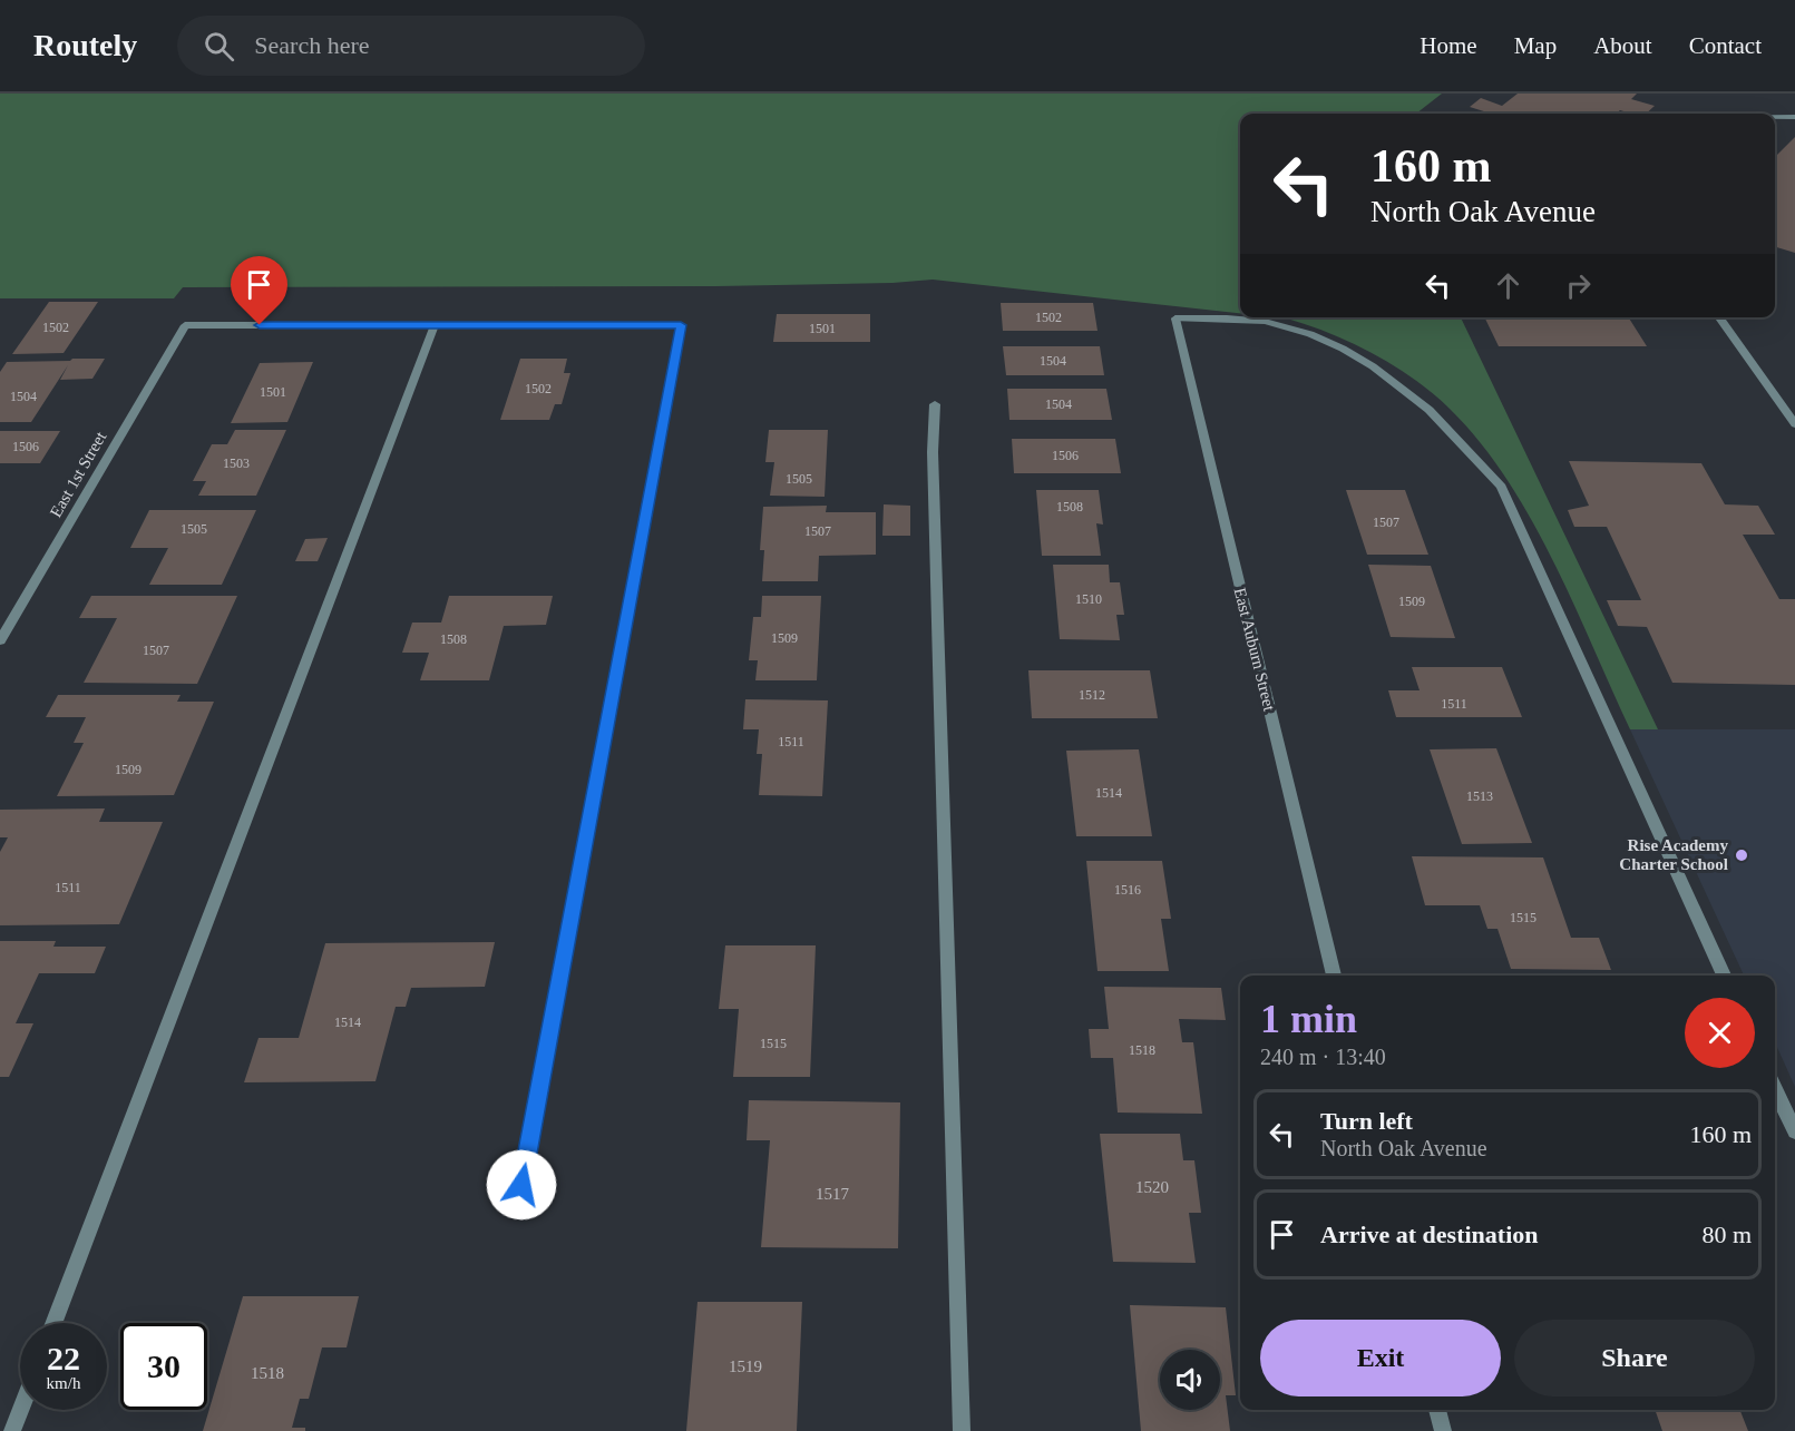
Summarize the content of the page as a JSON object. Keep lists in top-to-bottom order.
{
  "streets": {
    "street": ["East 1st Street", "East Auburn Street"]
  },
  "places": ["Rise Academy Charter School"],
  "house_numbers": [
    "1502",
    "1502",
    "1501",
    "1504",
    "1502",
    "1501",
    "1504",
    "1504",
    "1506",
    "1506",
    "1503",
    "1505",
    "1508",
    "1507",
    "1505",
    "1507",
    "1510",
    "1509",
    "1509",
    "1508",
    "1507",
    "1512",
    "1511",
    "1511",
    "1509",
    "1514",
    "1513",
    "1511",
    "1516",
    "1515",
    "1514",
    "1515",
    "1518",
    "1520",
    "1517",
    "1519",
    "1518"
  ],
  "page": {
    "header": "Routely",
    "search": "Search here",
    "nav": [
      "Home",
      "Map",
      "About",
      "Contact"
    ],
    "turn": ["160 m", "North Oak Avenue"],
    "heading": ["1 min", "240 m · 13:40"],
    "list": [
      {
        "name": "Turn left",
        "note": "North Oak Avenue",
        "value": "160 m"
      },
      {
        "name": "Arrive at destination",
        "value": "80 m"
      }
    ],
    "buttons": ["Exit", "Share"],
    "speed": "22 km/h",
    "limit": "30"
  }
}
